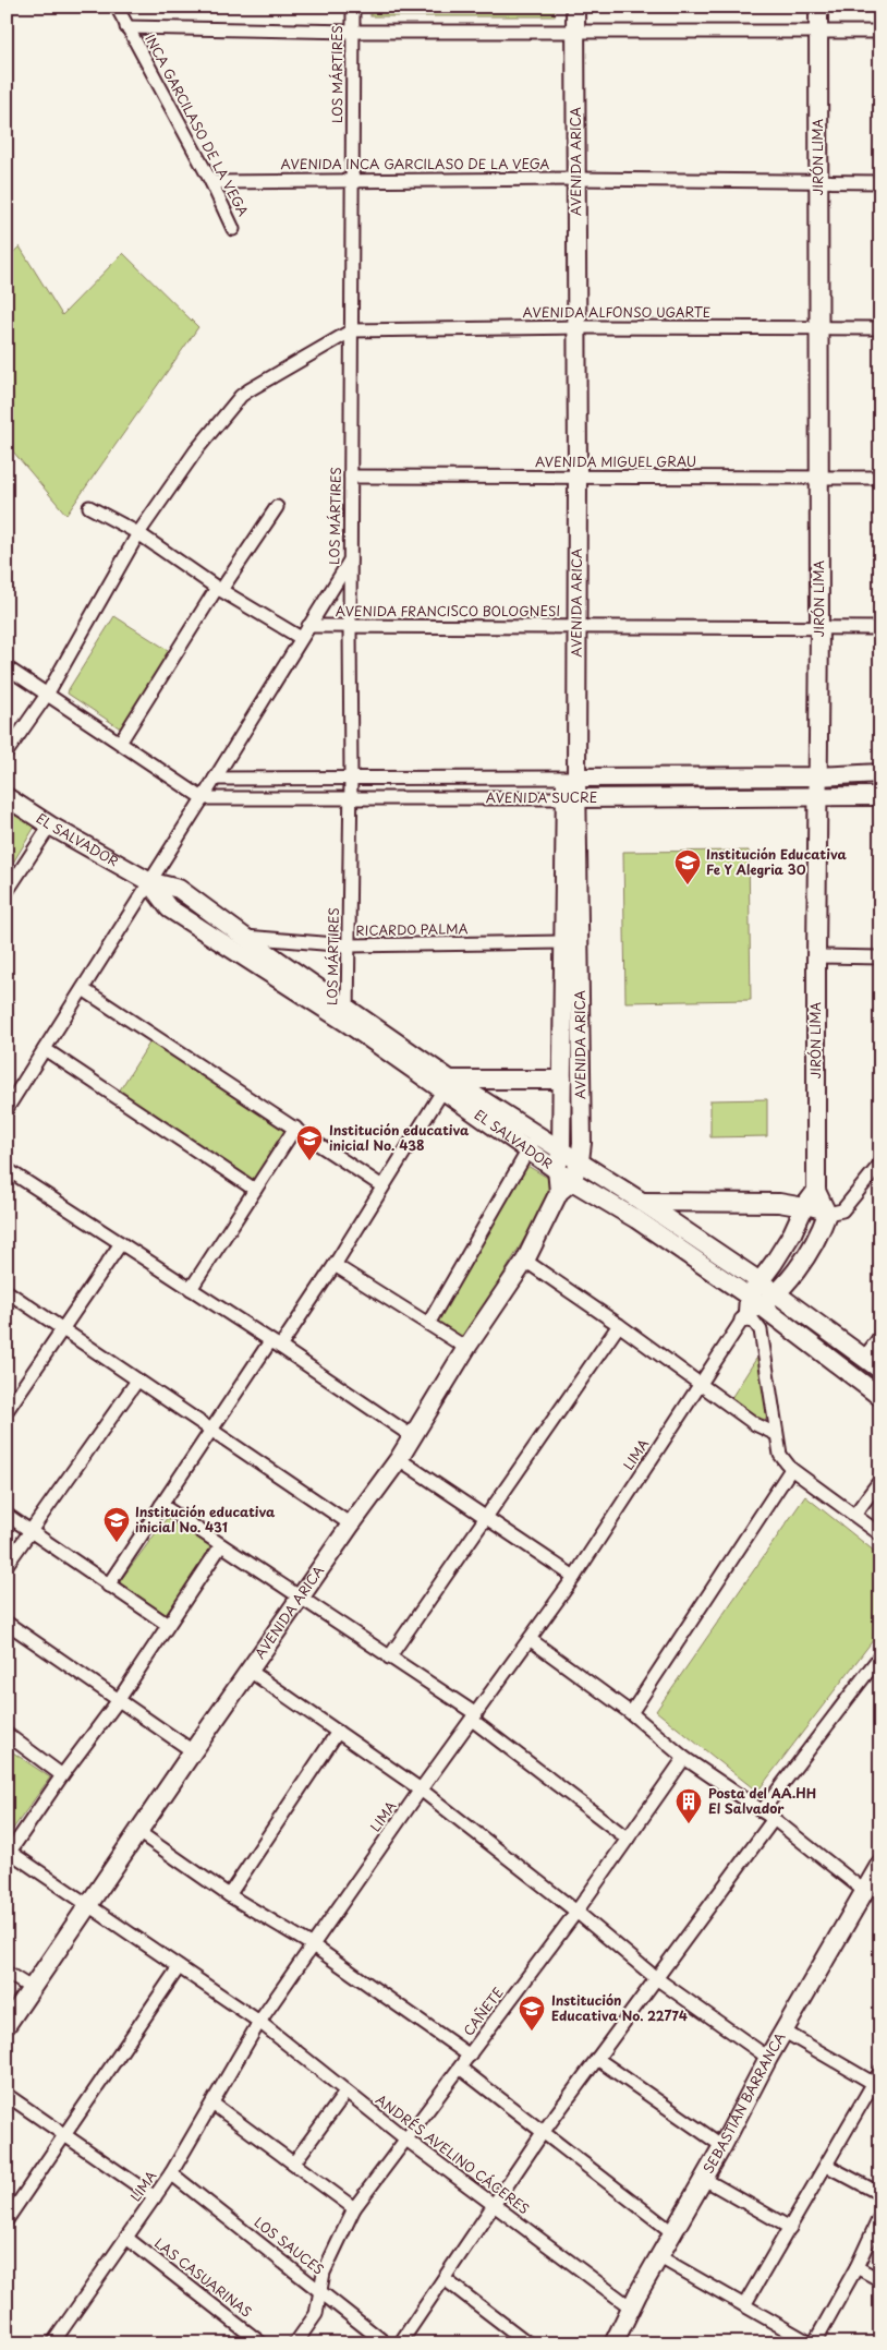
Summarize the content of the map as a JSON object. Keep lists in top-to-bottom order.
{
  "streets": {
    "street": [
      "LOS MÁRTIRES",
      "INCA GARCILASO DE LA VEGA",
      "JIRÓN LIMA",
      "AVENIDA ARICA",
      "AVENIDA INCA GARCILASO DE LA VEGA",
      "AVENIDA ALFONSO UGARTE",
      "AVENIDA MIGUEL GRAU",
      "AVENIDA FRANCISCO BOLOGNESI",
      "AVENIDA SUCRE",
      "EL SALVADOR",
      "RICARDO PALMA",
      "LIMA",
      "CAÑETE",
      "SEBASTIÁN BARRANCA",
      "ANDRÉS AVELINO CÁCERES",
      "LOS SAUCES",
      "LAS CASUARINAS"
    ]
  },
  "crossings": [
    ["LOS MÁRTIRES", "AVENIDA INCA GARCILASO DE LA VEGA"],
    ["LOS MÁRTIRES", "AVENIDA ALFONSO UGARTE"],
    ["LOS MÁRTIRES", "AVENIDA MIGUEL GRAU"],
    ["LOS MÁRTIRES", "AVENIDA FRANCISCO BOLOGNESI"],
    ["LOS MÁRTIRES", "AVENIDA SUCRE"],
    ["LOS MÁRTIRES", "EL SALVADOR"],
    ["LOS MÁRTIRES", "RICARDO PALMA"],
    ["INCA GARCILASO DE LA VEGA", "AVENIDA INCA GARCILASO DE LA VEGA"],
    ["JIRÓN LIMA", "AVENIDA INCA GARCILASO DE LA VEGA"],
    ["JIRÓN LIMA", "AVENIDA ALFONSO UGARTE"],
    ["JIRÓN LIMA", "AVENIDA MIGUEL GRAU"],
    ["JIRÓN LIMA", "AVENIDA FRANCISCO BOLOGNESI"],
    ["JIRÓN LIMA", "AVENIDA SUCRE"],
    ["AVENIDA ARICA", "AVENIDA INCA GARCILASO DE LA VEGA"],
    ["AVENIDA ARICA", "AVENIDA ALFONSO UGARTE"],
    ["AVENIDA ARICA", "AVENIDA MIGUEL GRAU"],
    ["AVENIDA ARICA", "AVENIDA FRANCISCO BOLOGNESI"],
    ["AVENIDA ARICA", "AVENIDA SUCRE"],
    ["AVENIDA ARICA", "EL SALVADOR"],
    ["AVENIDA ARICA", "RICARDO PALMA"],
    ["AVENIDA ARICA", "ANDRÉS AVELINO CÁCERES"],
    ["EL SALVADOR", "RICARDO PALMA"],
    ["LIMA", "ANDRÉS AVELINO CÁCERES"],
    ["LIMA", "LOS SAUCES"],
    ["LIMA", "LAS CASUARINAS"],
    ["CAÑETE", "ANDRÉS AVELINO CÁCERES"],
    ["CAÑETE", "LOS SAUCES"],
    ["SEBASTIÁN BARRANCA", "ANDRÉS AVELINO CÁCERES"]
  ],
  "places": {
    "school or university": [
      "Institución Educativa Fe Y Alegria 30",
      "Institución educativa inicial No. 438",
      "Institución educativa inicial No. 431",
      "Institución Educativa No. 22774"
    ],
    "building": ["Posta del AA.HH El Salvador"]
  }
}
